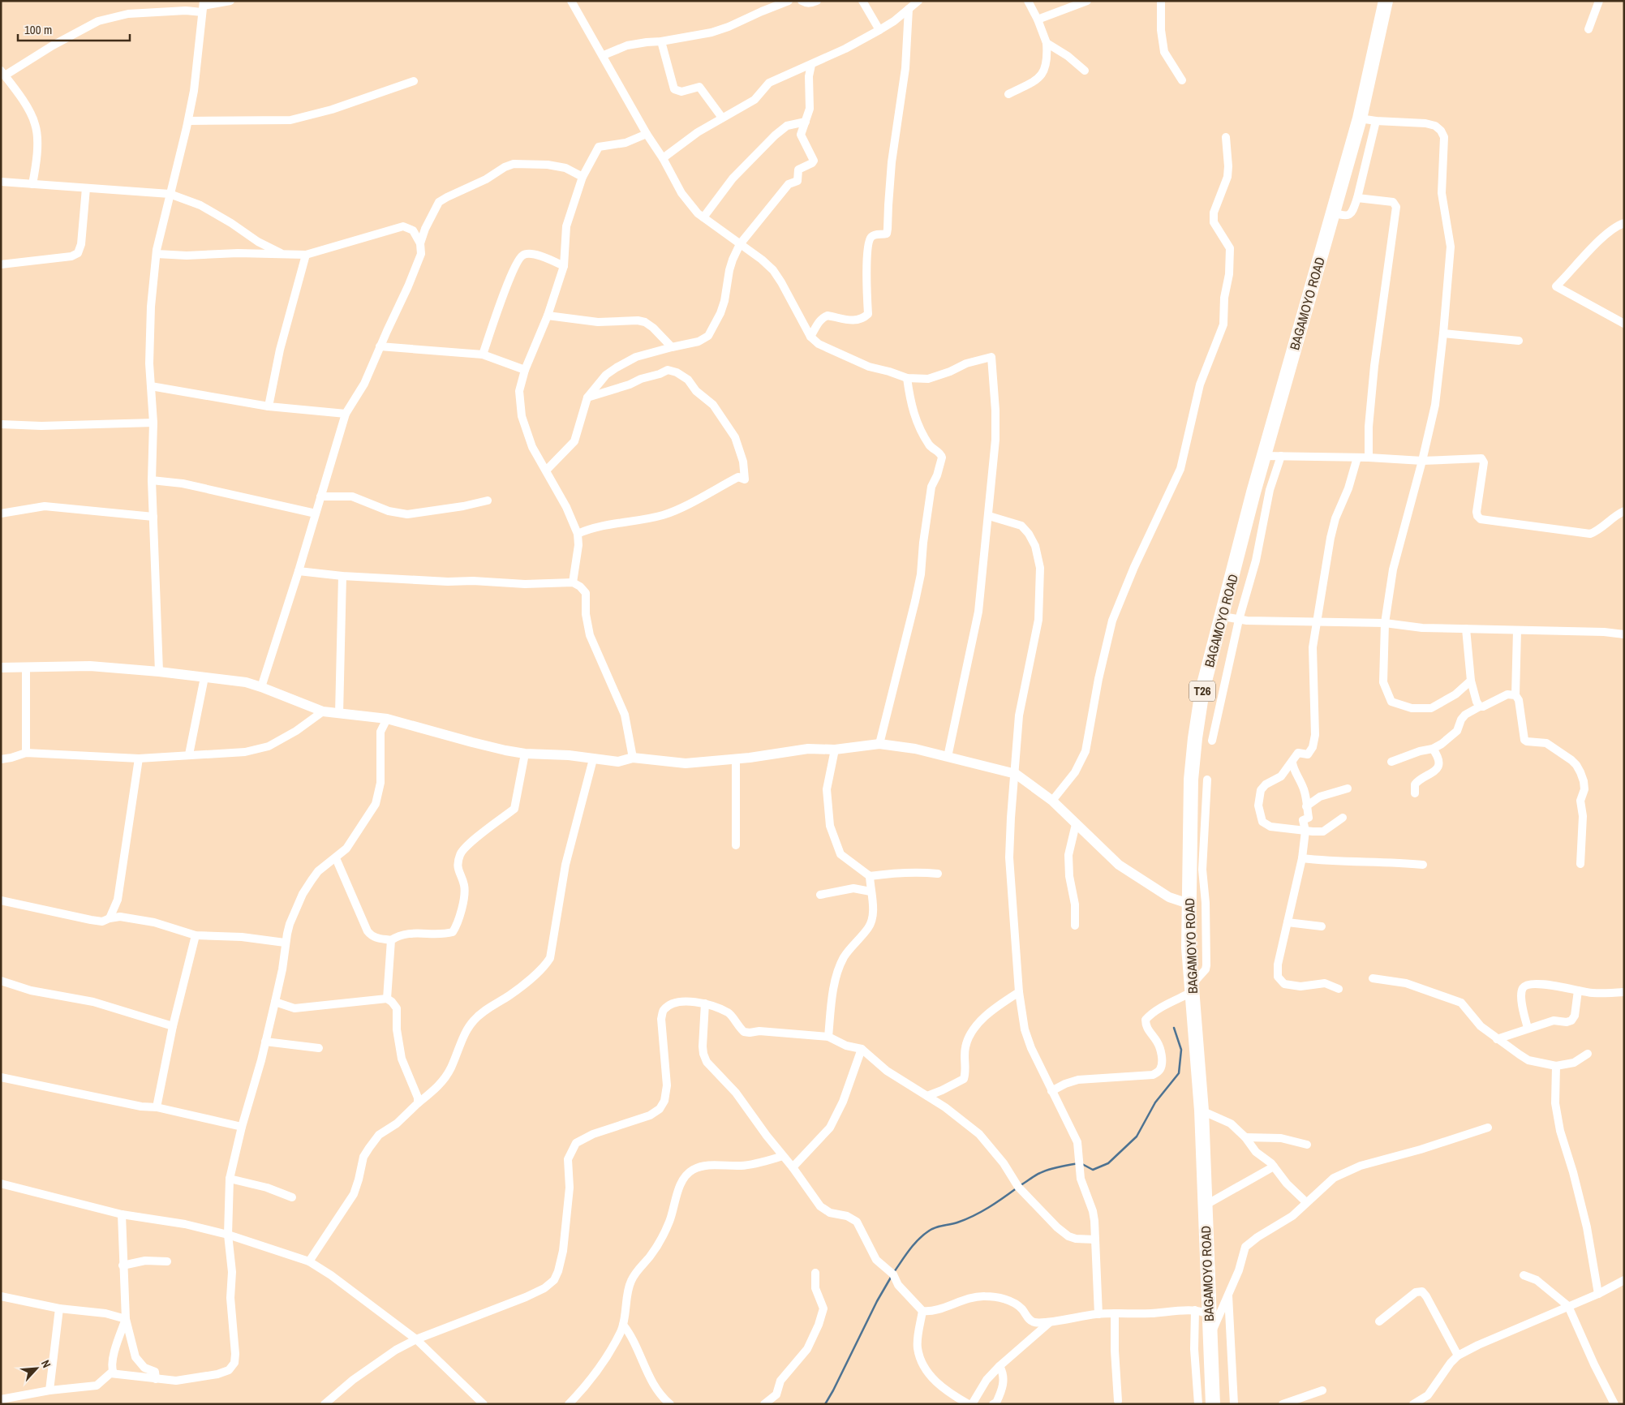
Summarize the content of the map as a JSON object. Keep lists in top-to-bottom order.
{
  "streets": {
    "highway": ["BAGAMOYO ROAD", "T26"]
  },
  "scale_bar": "100 m",
  "north": "top right"
}
